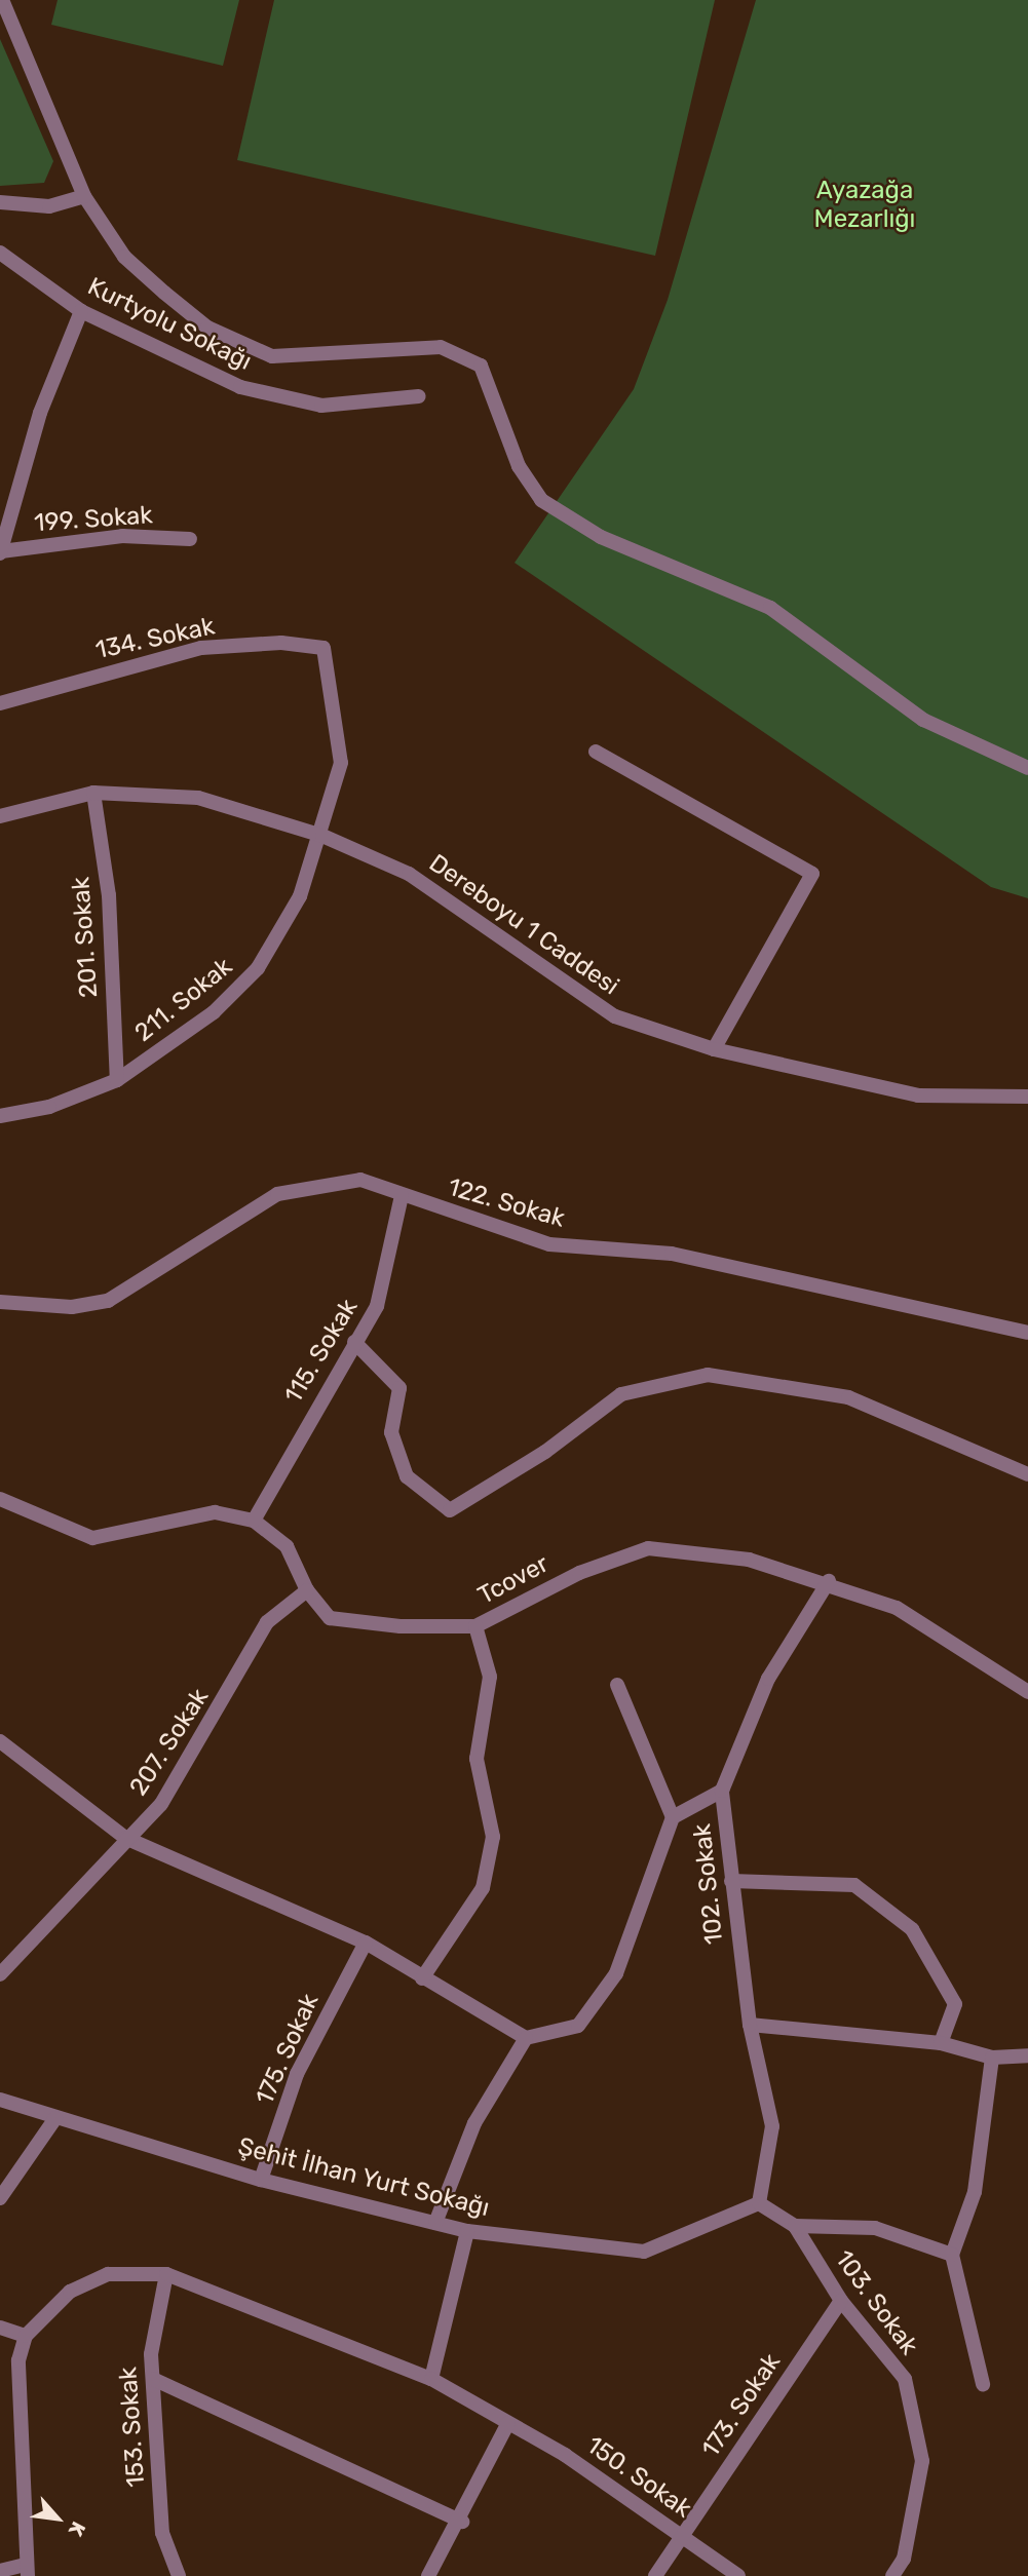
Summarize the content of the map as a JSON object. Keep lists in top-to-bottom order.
{
  "streets": {
    "street": [
      "Kurtyolu Sokağı",
      "199. Sokak",
      "134. Sokak",
      "Dereboyu 1 Caddesi",
      "201. Sokak",
      "211. Sokak",
      "122. Sokak",
      "115. Sokak",
      "Tcover",
      "207. Sokak",
      "102. Sokak",
      "175. Sokak",
      "Şehit İlhan Yurt Sokağı",
      "103. Sokak",
      "173. Sokak",
      "153. Sokak",
      "150. Sokak"
    ]
  },
  "crossings": [
    ["134. Sokak", "211. Sokak"],
    ["Dereboyu 1 Caddesi", "201. Sokak"],
    ["Dereboyu 1 Caddesi", "211. Sokak"],
    ["201. Sokak", "211. Sokak"],
    ["122. Sokak", "115. Sokak"],
    ["115. Sokak", "Tcover"],
    ["Tcover", "207. Sokak"],
    ["Tcover", "102. Sokak"],
    ["102. Sokak", "Şehit İlhan Yurt Sokağı"],
    ["102. Sokak", "103. Sokak"],
    ["175. Sokak", "Şehit İlhan Yurt Sokağı"],
    ["Şehit İlhan Yurt Sokağı", "103. Sokak"],
    ["103. Sokak", "173. Sokak"],
    ["173. Sokak", "150. Sokak"],
    ["153. Sokak", "150. Sokak"]
  ],
  "parks": ["Ayazağa Mezarlığı"],
  "north": "bottom right"
}
